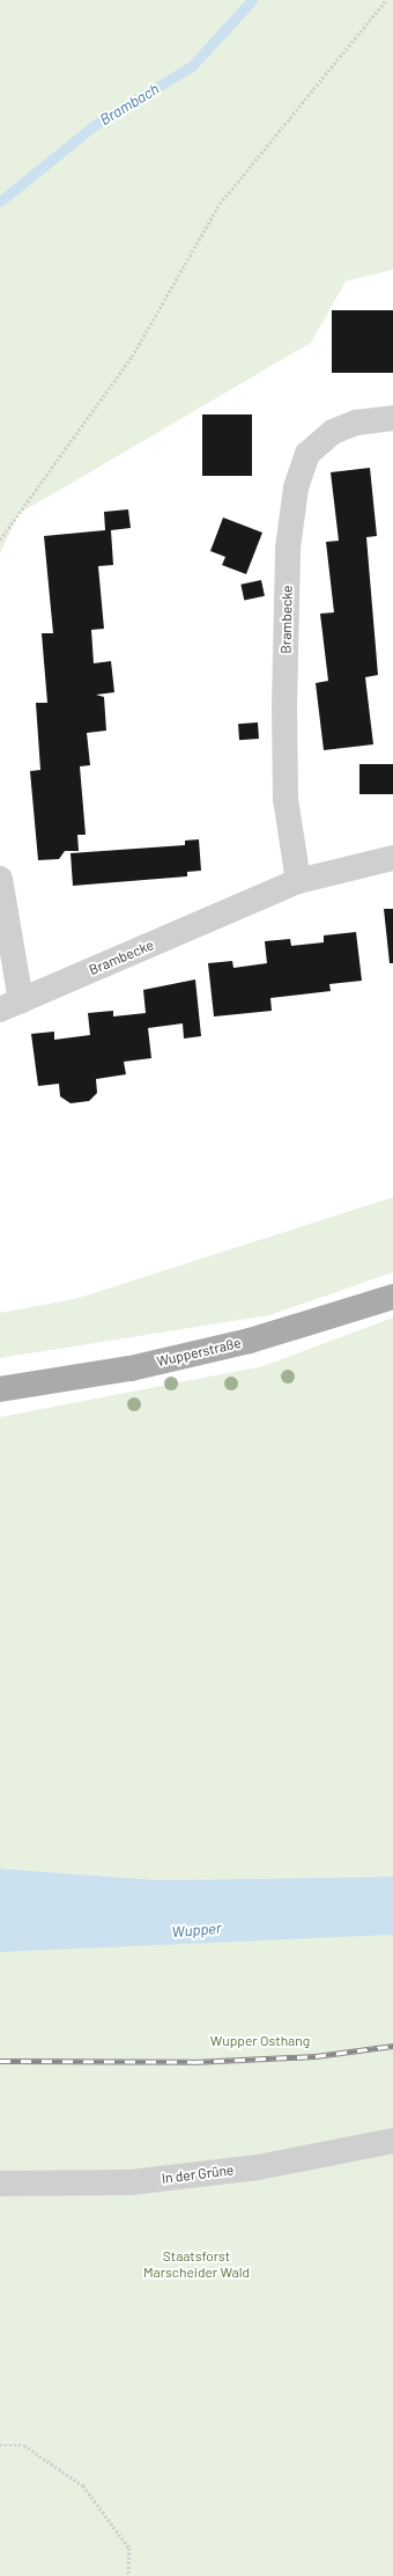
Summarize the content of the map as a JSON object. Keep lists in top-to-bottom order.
{
  "streets": {
    "main road": ["Wupperstraße"],
    "street": ["Brambecke", "In der Grüne"]
  },
  "water": ["Brambach", "Wupper"],
  "parks": ["Wupper Osthang", "Staatsforst Marscheider Wald"]
}
